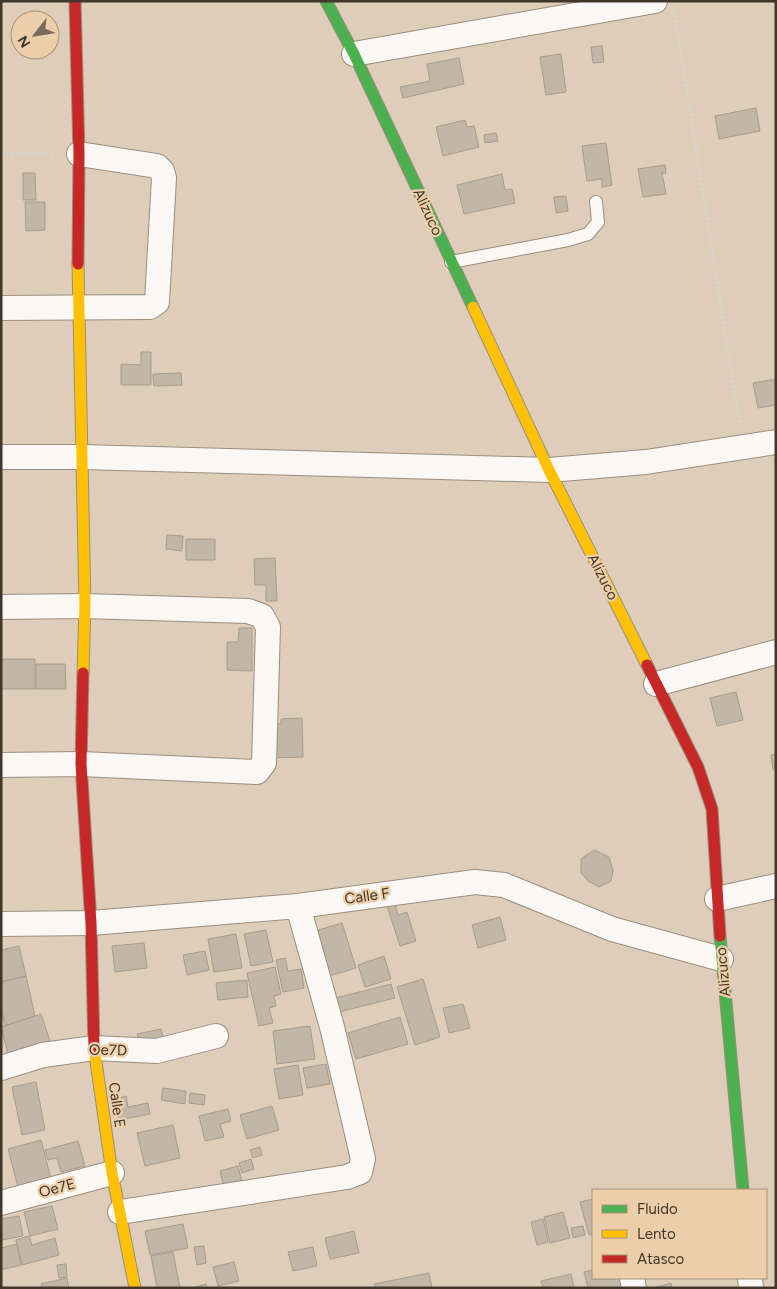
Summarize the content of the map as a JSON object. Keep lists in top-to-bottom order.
{
  "streets": {
    "street": [
      "Alizuco",
      "Calle F",
      "Oe7D",
      "Calle E",
      "Oe7E"
    ]
  },
  "crossings": [
    ["Alizuco", "Calle F"],
    ["Calle F", "Calle E"],
    ["Oe7D", "Calle E"],
    ["Calle E", "Oe7E"]
  ],
  "legend": ["Fluido", "Lento", "Atasco"],
  "north": "bottom left"
}
